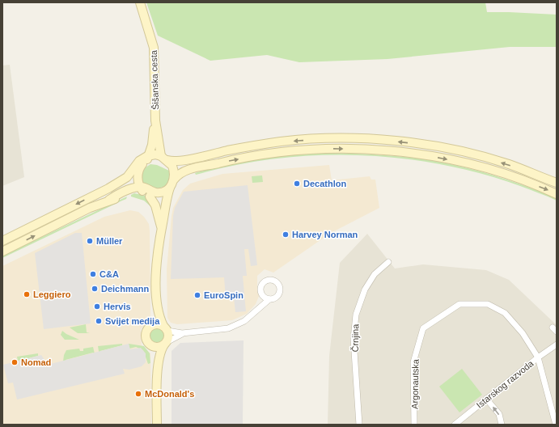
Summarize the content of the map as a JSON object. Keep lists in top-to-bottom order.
{
  "streets": {
    "main road": ["Šišanska cesta"],
    "street": ["Črnjina", "Argonautska", "Istarskog razvoda"]
  },
  "crossings": [
    ["Argonautska", "Istarskog razvoda"]
  ],
  "places": [
    "Decathlon",
    "Harvey Norman",
    "Müller",
    "C&A",
    "Deichmann",
    "Leggiero",
    "EuroSpin",
    "Hervis",
    "Svijet medija",
    "Nomad",
    "McDonald's"
  ]
}
